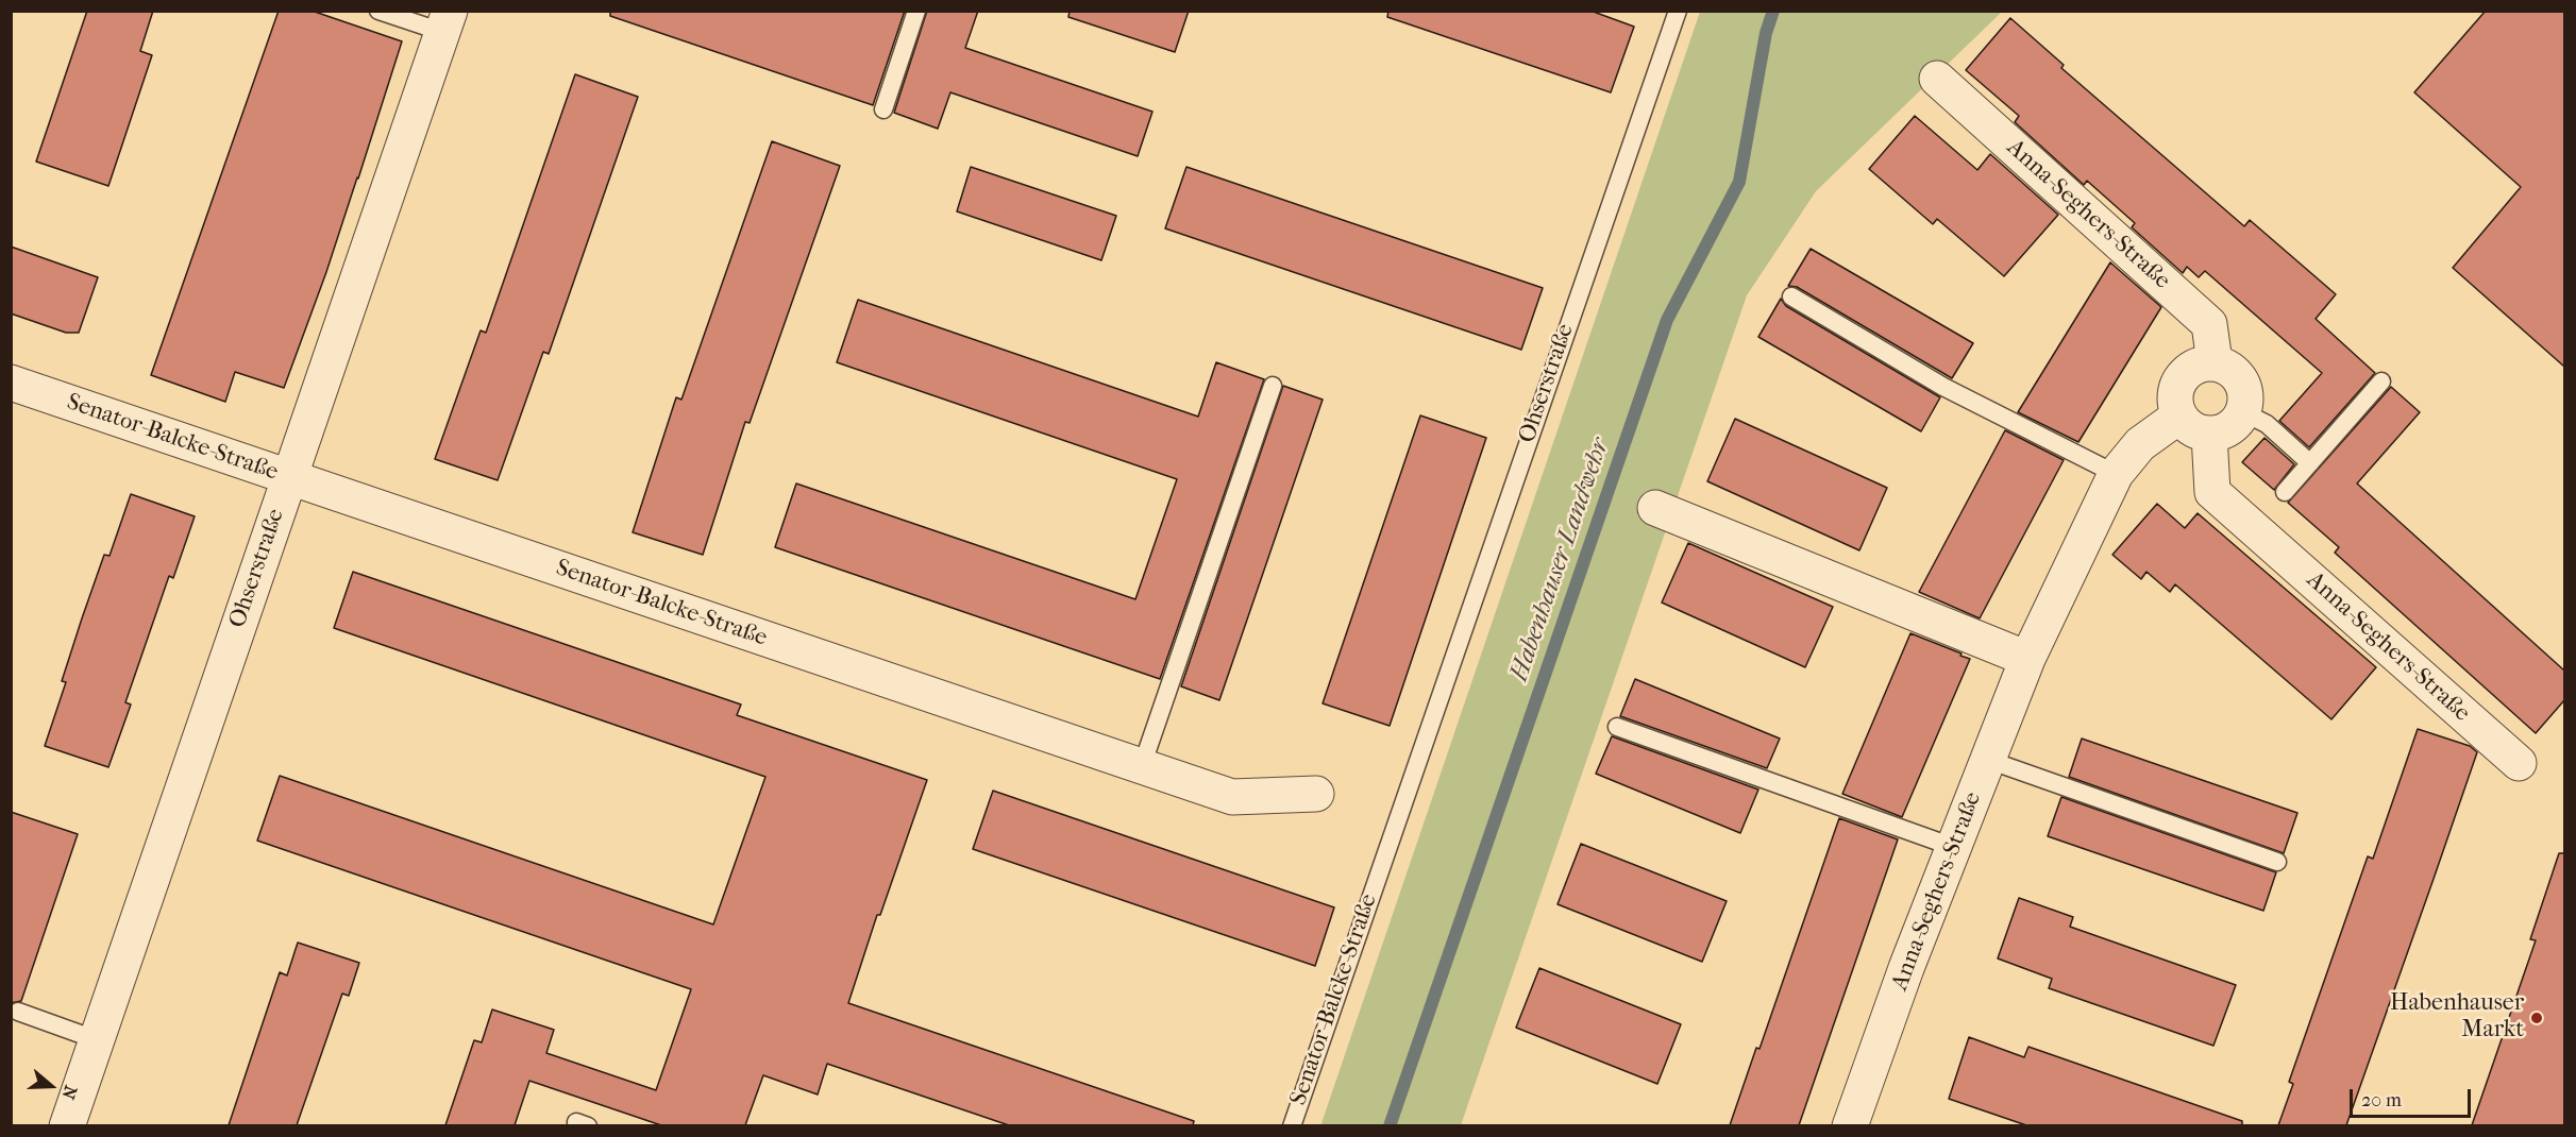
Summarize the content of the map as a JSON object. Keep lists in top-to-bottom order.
{
  "streets": {
    "street": ["Anna-Seghers-Straße", "Ohserstraße", "Senator-Balcke-Straße"]
  },
  "crossings": [
    ["Ohserstraße", "Senator-Balcke-Straße"]
  ],
  "water": ["Habenhauser Landwehr"],
  "places": ["Habenhauser Markt"],
  "scale_bar": "20 m",
  "north": "right"
}
